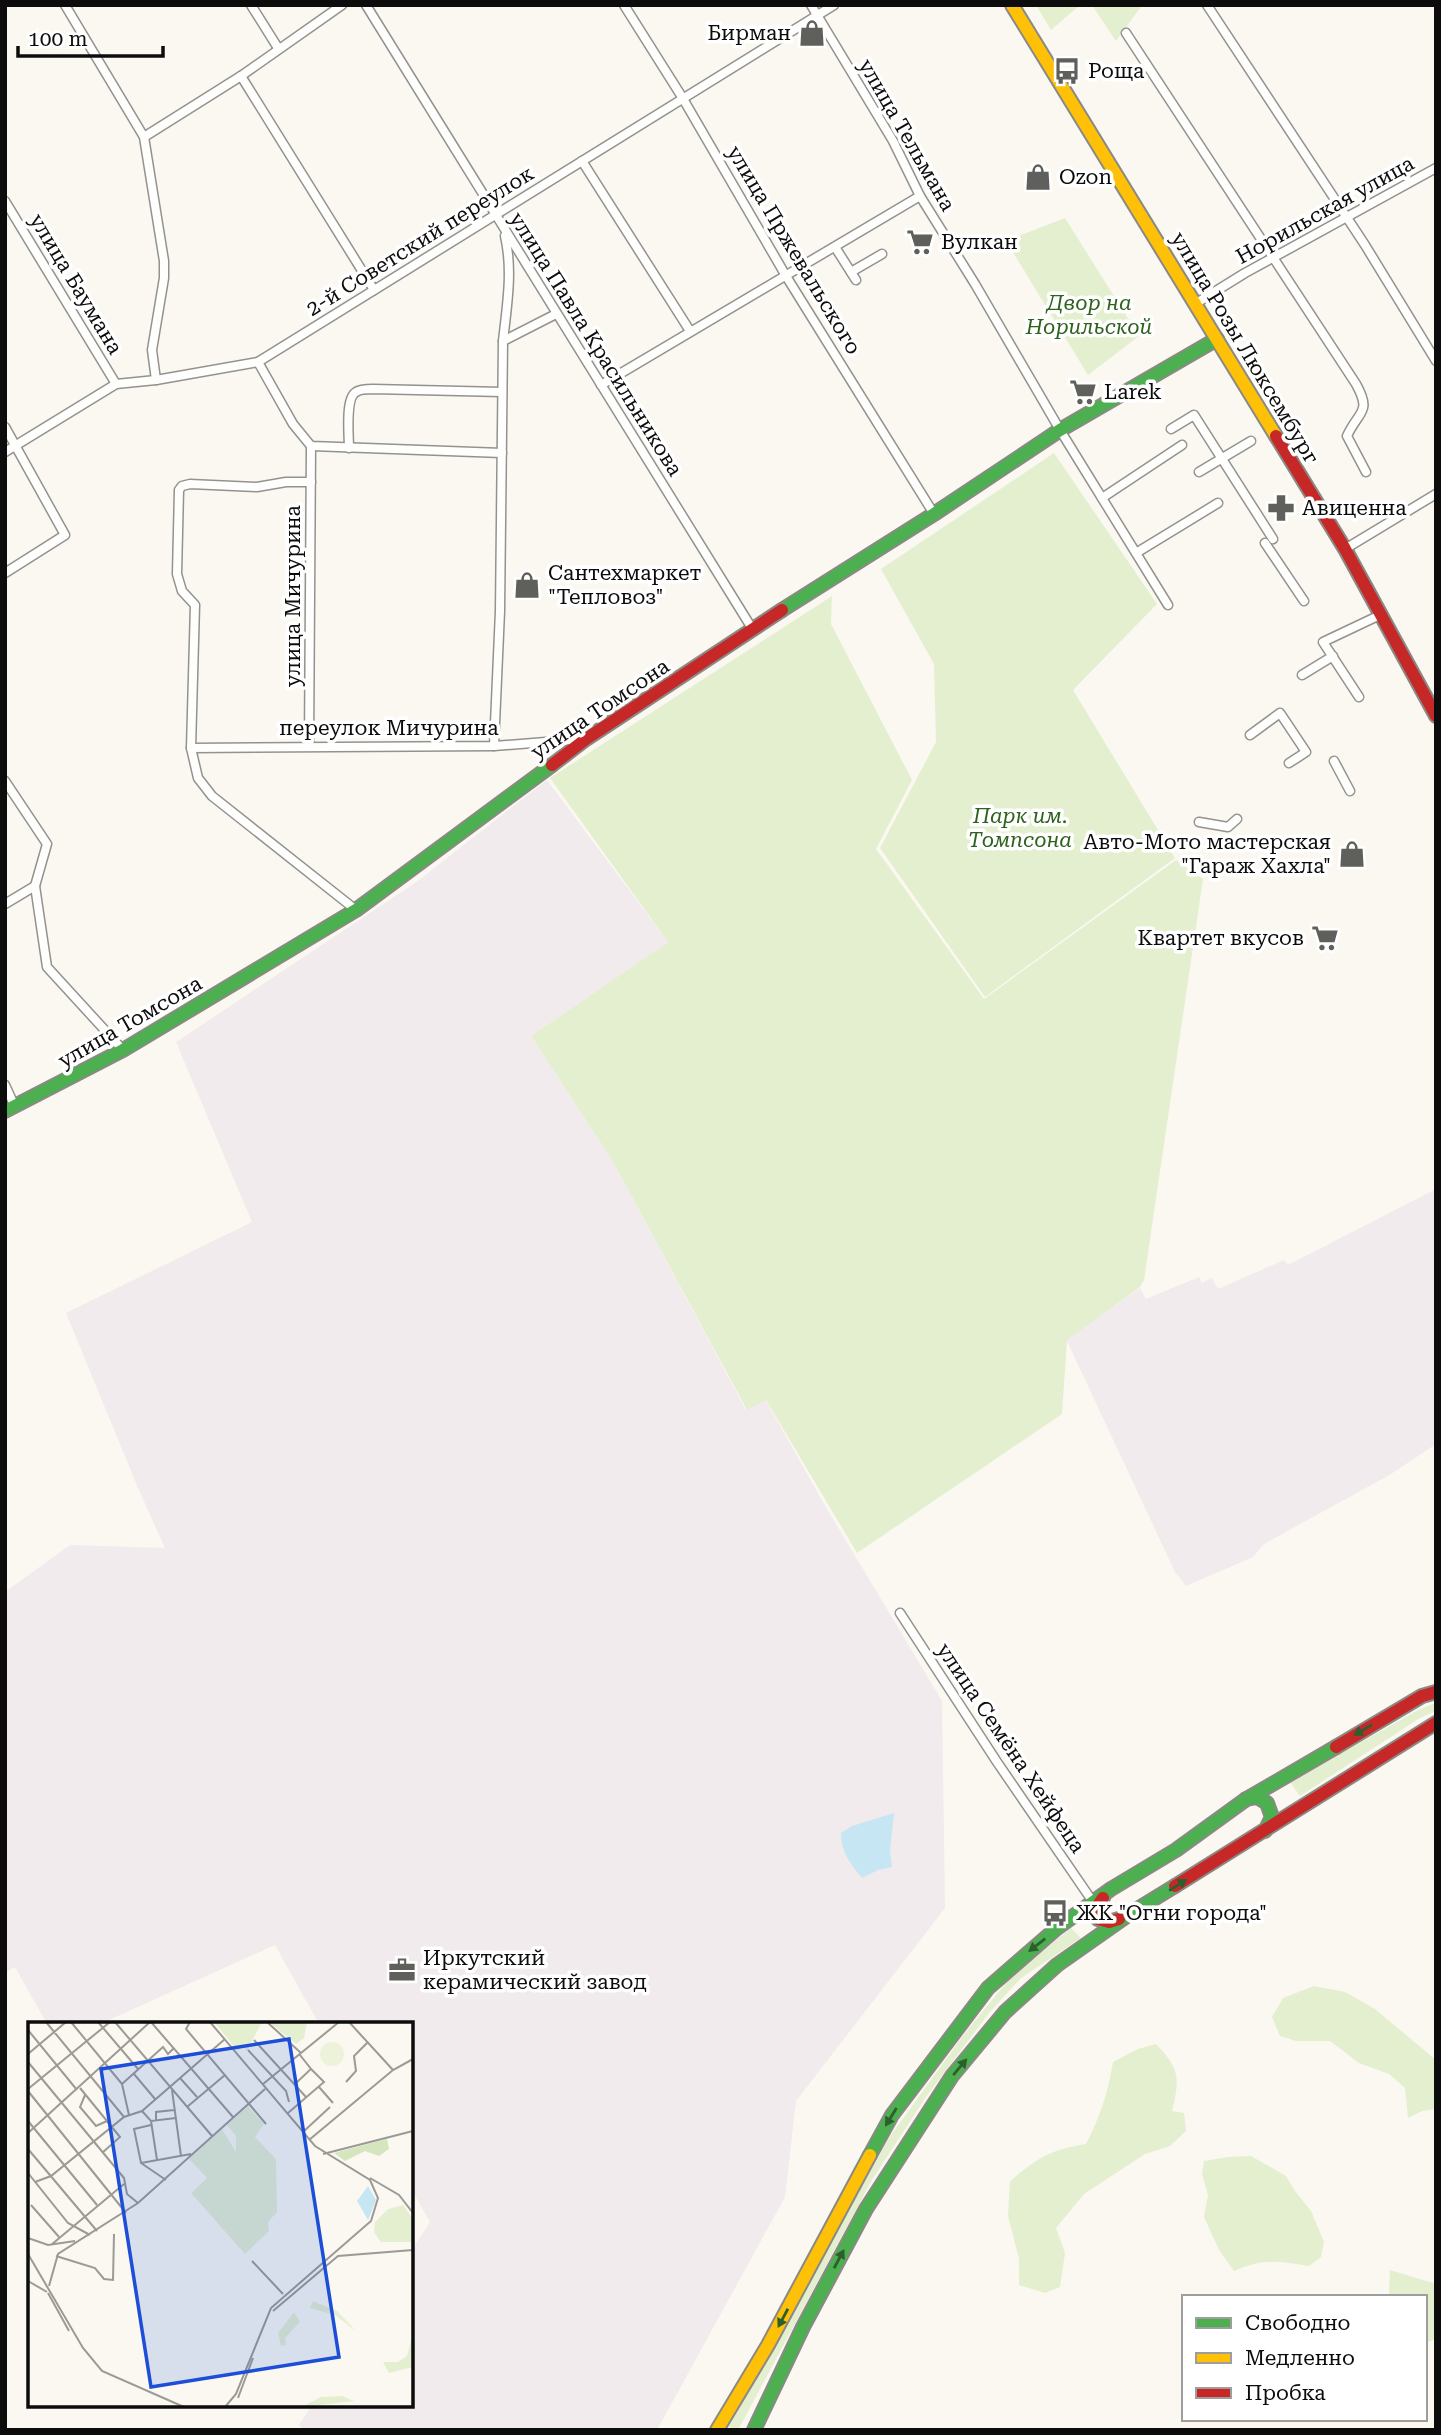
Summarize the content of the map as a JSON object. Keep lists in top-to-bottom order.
{
  "streets": {
    "main road": ["улица Розы Люксембург", "улица Томсона"],
    "street": [
      "улица Тельмана",
      "Норильская улица",
      "2-й Советский переулок",
      "улица Пржевальского",
      "улица Баумана",
      "улица Павла Красильникова",
      "улица Мичурина",
      "переулок Мичурина",
      "улица Семёна Хейфеца"
    ]
  },
  "crossings": [
    ["улица Тельмана", "2-й Советский переулок"],
    ["улица Тельмана", "улица Томсона"],
    ["Норильская улица", "улица Розы Люксембург"],
    ["2-й Советский переулок", "улица Пржевальского"],
    ["2-й Советский переулок", "улица Баумана"],
    ["2-й Советский переулок", "улица Павла Красильникова"],
    ["улица Пржевальского", "улица Томсона"],
    ["улица Павла Красильникова", "улица Томсона"],
    ["улица Розы Люксембург", "улица Томсона"],
    ["улица Мичурина", "переулок Мичурина"],
    ["улица Томсона", "переулок Мичурина"]
  ],
  "parks": ["Двор на Норильской", "Парк им. Томпсона"],
  "places": {
    "shop": [
      "Бирман",
      "Ozon",
      "Сантехмаркет \"Тепловоз\"",
      "Авто-Мото мастерская \"Гараж Хахла\""
    ],
    "bus stop": ["Роща", "ЖК \"Огни города\""],
    "supermarket": ["Вулкан", "Larek", "Квартет вкусов"],
    "pharmacy": ["Авиценна"],
    "office": ["Иркутский керамический завод"]
  },
  "legend": ["Свободно", "Медленно", "Пробка"],
  "scale_bar": "100 m"
}
